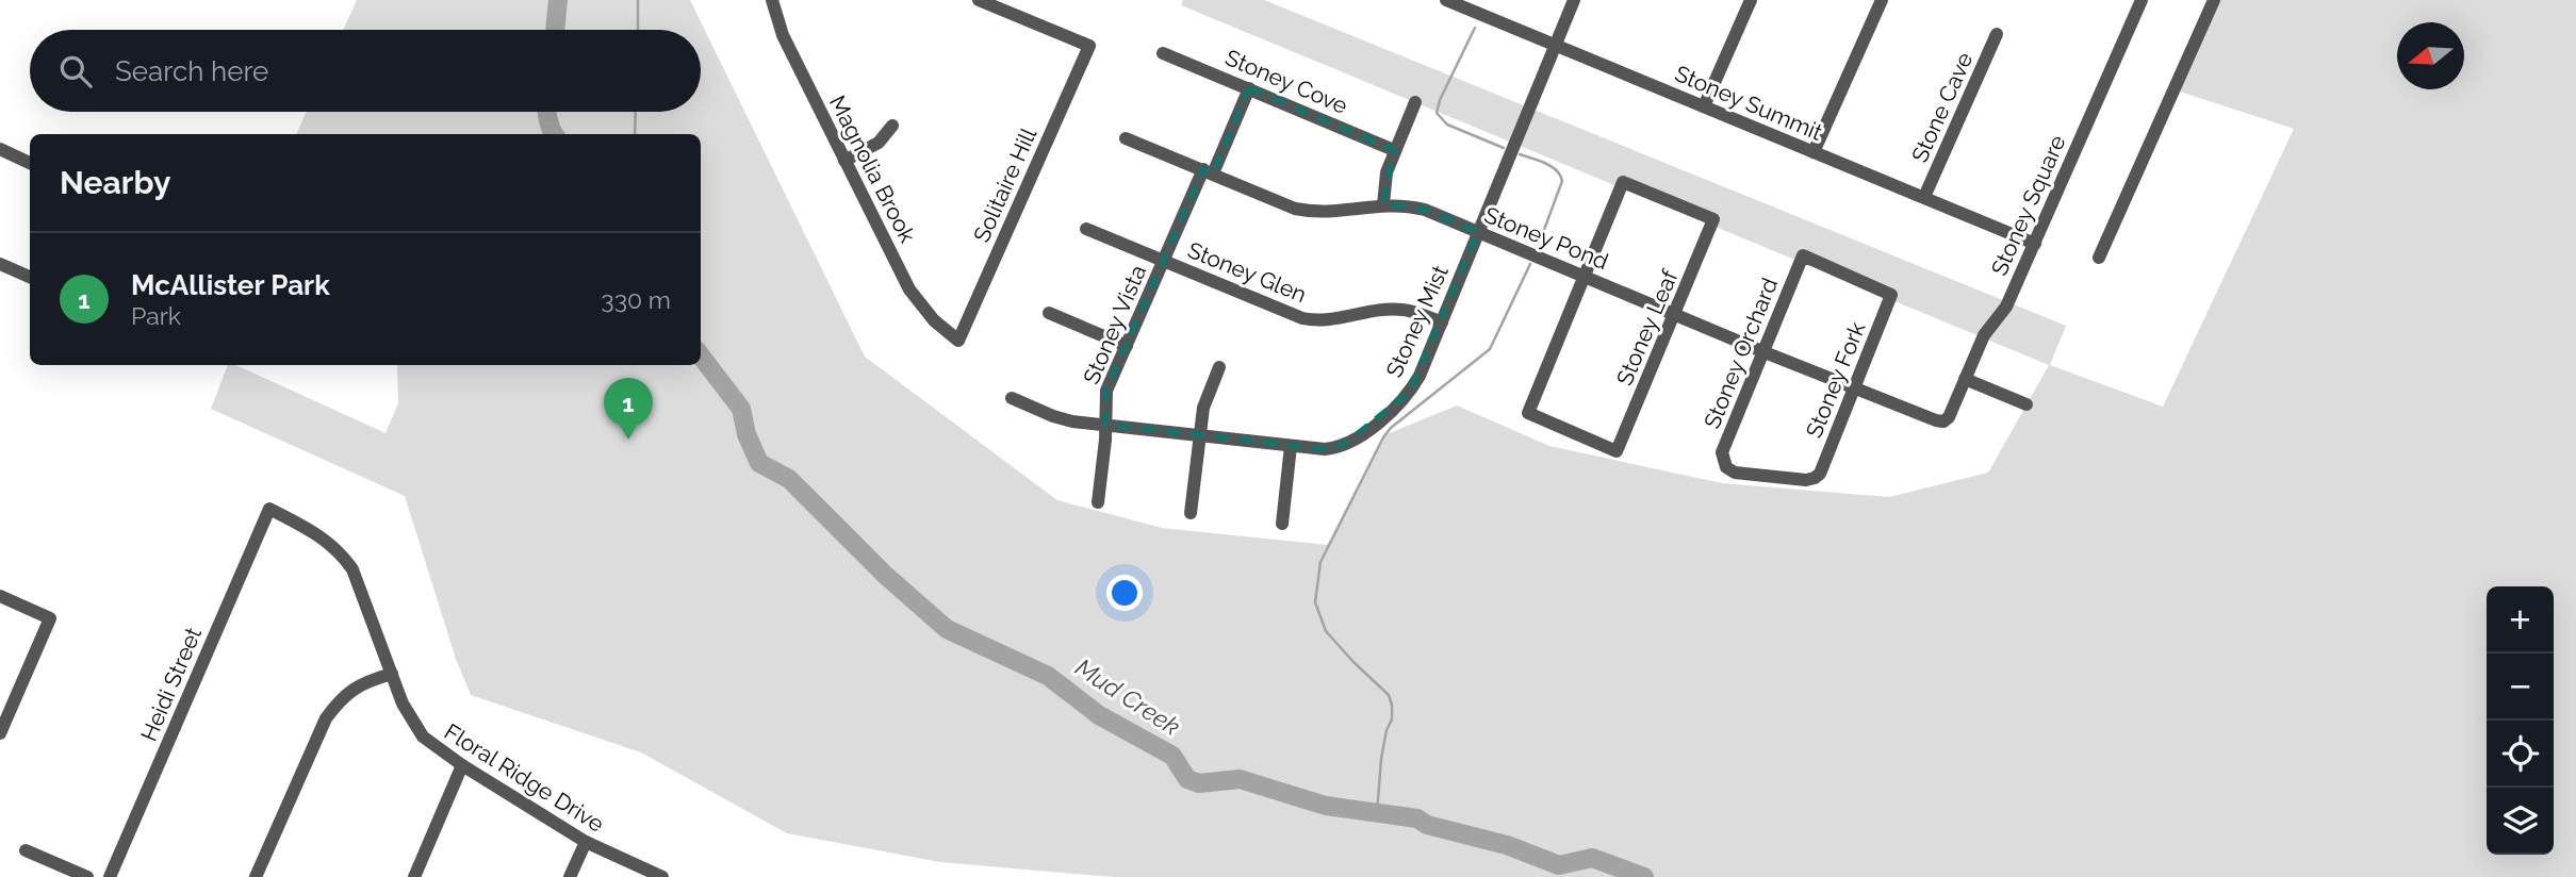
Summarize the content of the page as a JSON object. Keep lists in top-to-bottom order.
{
  "streets": {
    "street": [
      "Stoney Cove",
      "Stoney Summit",
      "Stone Cave",
      "Magnolia Brook",
      "Solitaire Hill",
      "Stoney Square",
      "Stoney Pond",
      "Stoney Glen",
      "Stoney Mist",
      "Stoney Vista",
      "Stoney Leaf",
      "Stoney Orchard",
      "Stoney Fork",
      "Heidi Street",
      "Floral Ridge Drive"
    ]
  },
  "crossings": [
    ["Stoney Cove", "Stoney Vista"],
    ["Stoney Summit", "Stone Cave"],
    ["Stoney Summit", "Stoney Square"],
    ["Stoney Summit", "Stoney Mist"],
    ["Magnolia Brook", "Solitaire Hill"],
    ["Stoney Square", "Stoney Pond"],
    ["Stoney Pond", "Stoney Mist"],
    ["Stoney Pond", "Stoney Vista"],
    ["Stoney Pond", "Stoney Leaf"],
    ["Stoney Pond", "Stoney Orchard"],
    ["Stoney Pond", "Stoney Fork"],
    ["Stoney Glen", "Stoney Mist"],
    ["Stoney Glen", "Stoney Vista"],
    ["Stoney Mist", "Stoney Vista"],
    ["Stoney Orchard", "Stoney Fork"],
    ["Heidi Street", "Floral Ridge Drive"]
  ],
  "water": ["Mud Creek"],
  "north": "left",
  "page": {
    "search": "Search here",
    "heading": "Nearby",
    "list": [
      {
        "mark": "1",
        "name": "McAllister Park",
        "note": "Park",
        "value": "330 m"
      }
    ],
    "pins": "1",
    "map_buttons": ["+", "−"]
  }
}
